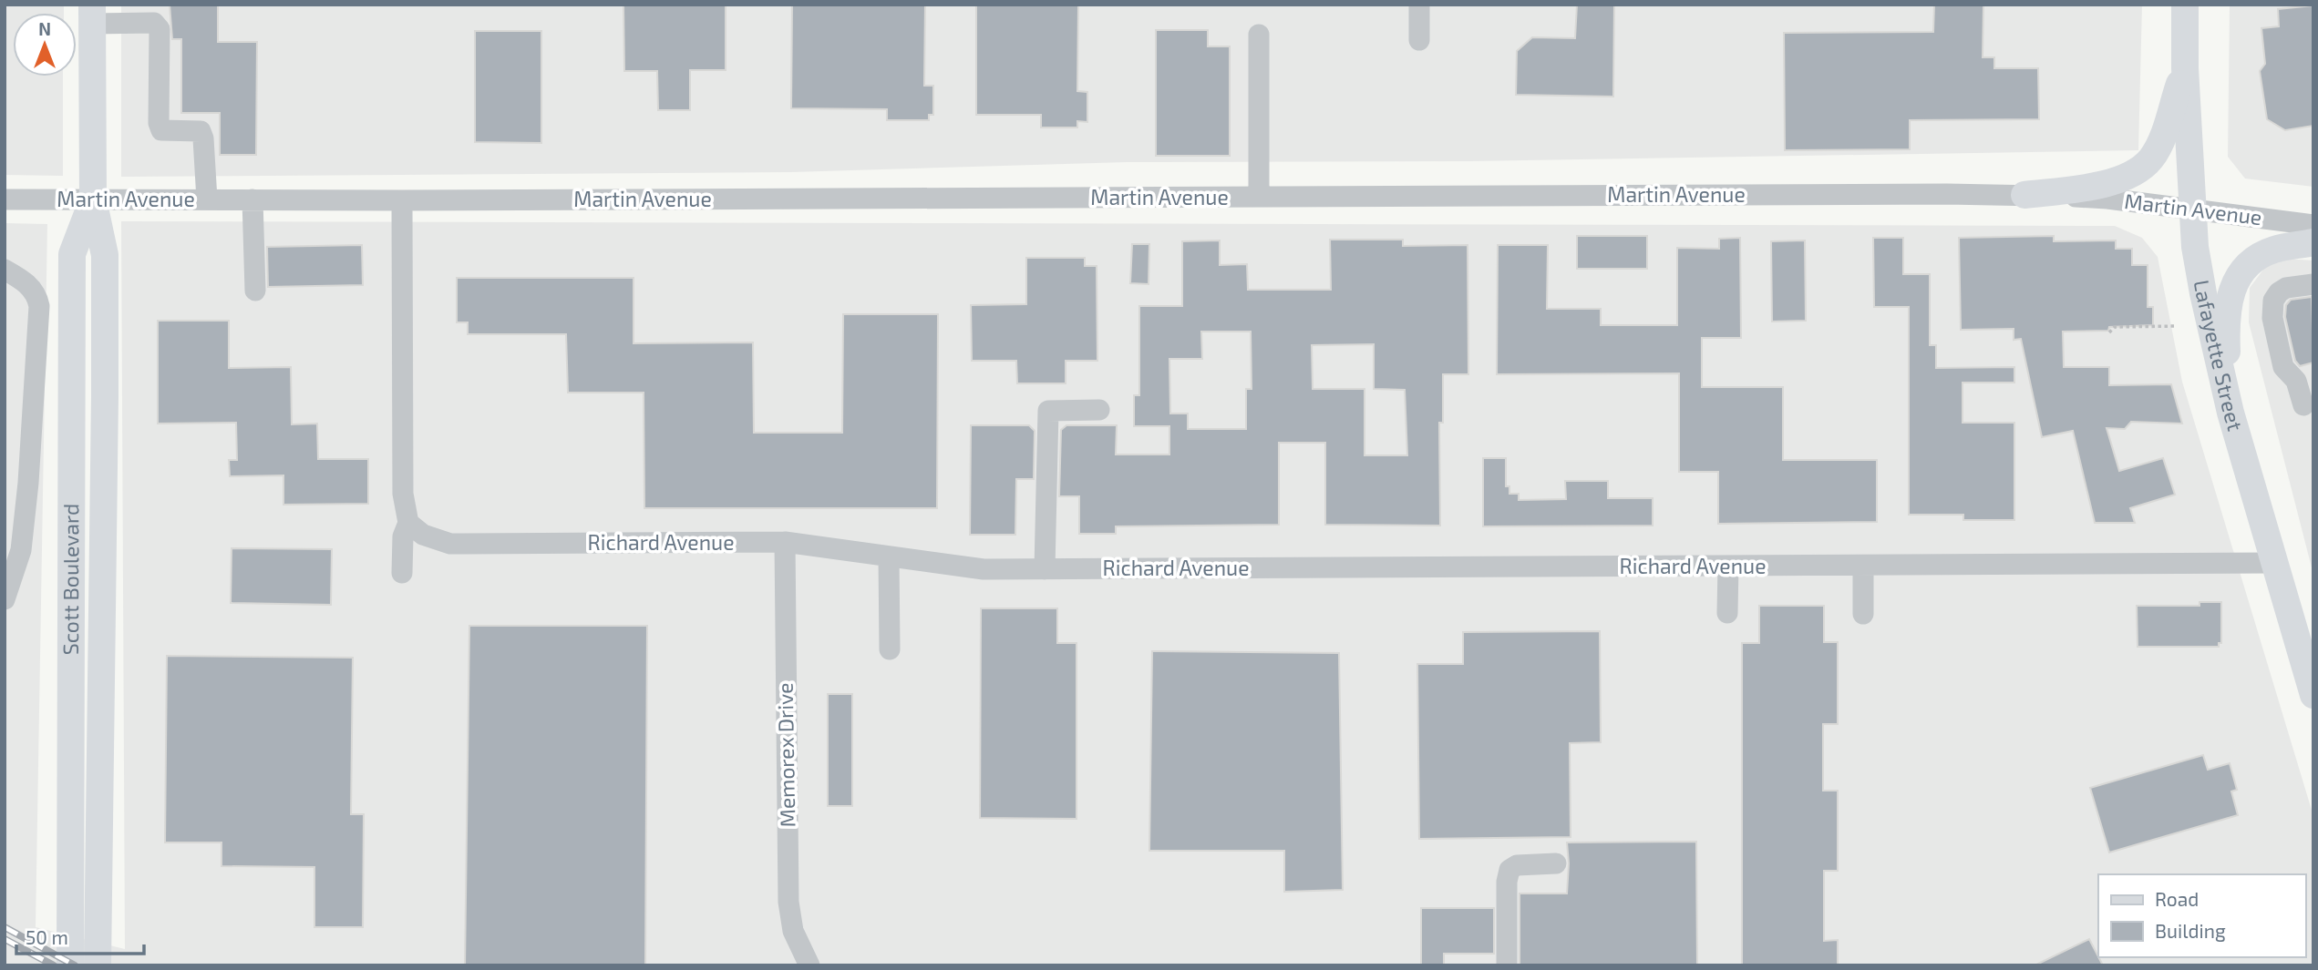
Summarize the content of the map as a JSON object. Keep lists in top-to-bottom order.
{
  "streets": {
    "main road": ["Lafayette Street", "Scott Boulevard"],
    "street": ["Martin Avenue", "Richard Avenue", "Memorex Drive"]
  },
  "crossings": [
    ["Martin Avenue", "Lafayette Street"],
    ["Martin Avenue", "Scott Boulevard"],
    ["Lafayette Street", "Richard Avenue"],
    ["Richard Avenue", "Memorex Drive"]
  ],
  "legend": ["Road", "Building"],
  "scale_bar": "50 m",
  "north": "top"
}
